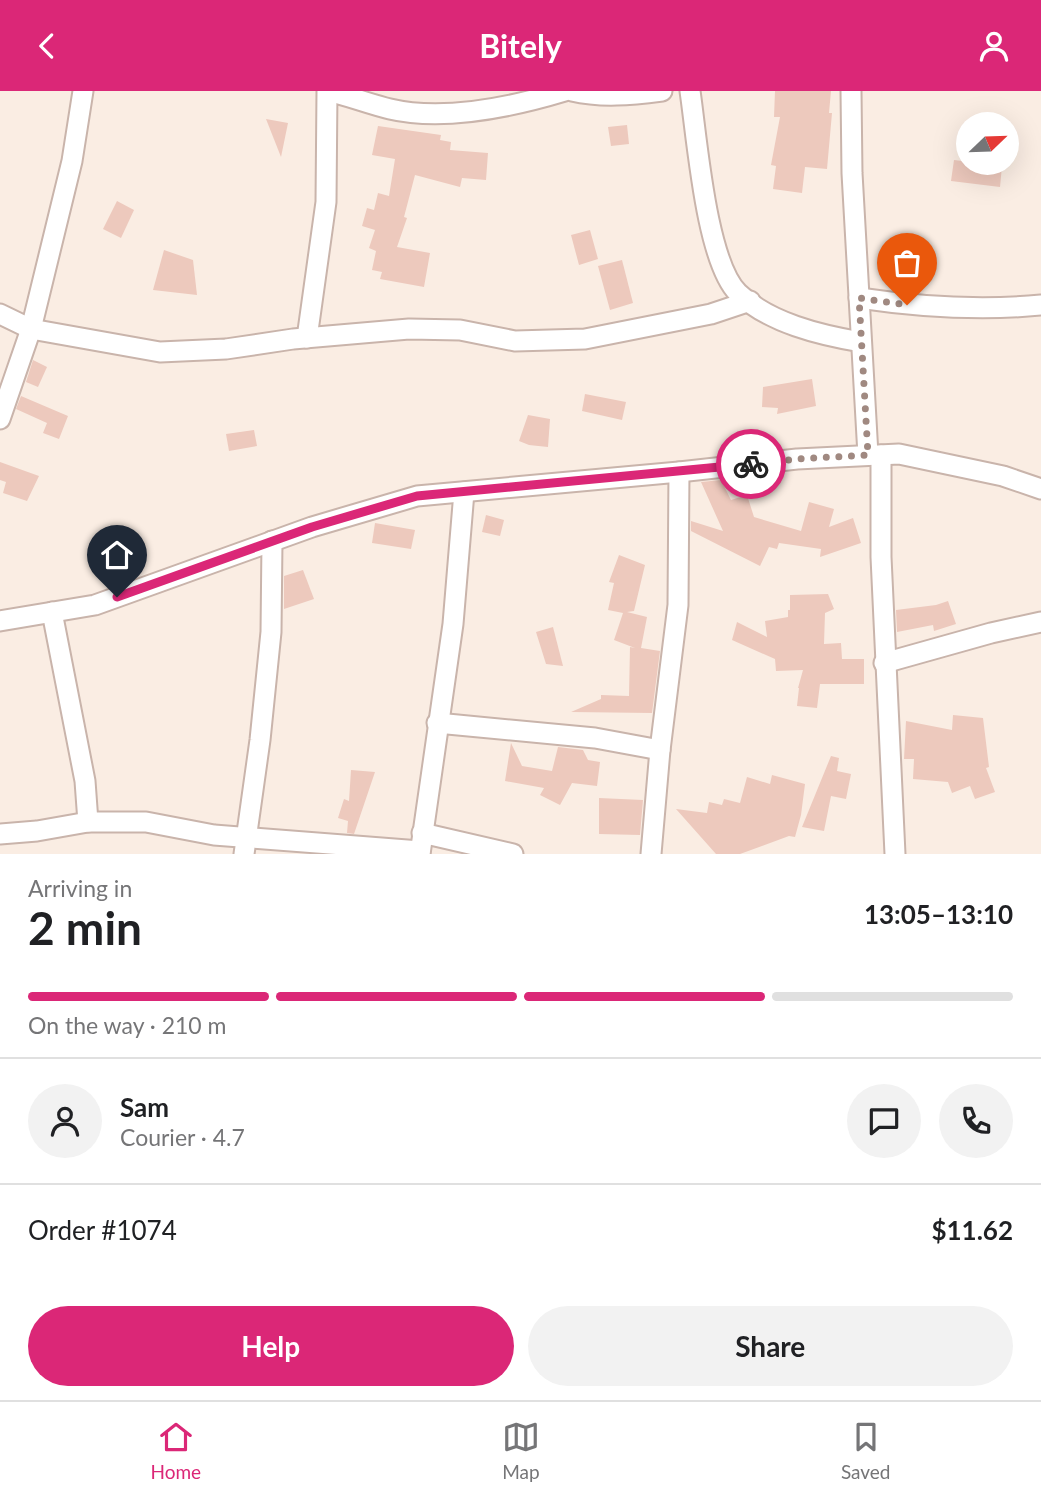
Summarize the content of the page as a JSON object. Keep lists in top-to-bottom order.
{
  "north": "top right",
  "page": {
    "header": "Bitely",
    "heading": ["2 min", "Arriving in", "13:05–13:10"],
    "panel": [
      "Sam",
      "Courier · 4.7",
      "Order #1074",
      "$11.62"
    ],
    "bar": "On the way · 210 m",
    "buttons": ["Help", "Share"],
    "tabs": ["Home", "Map", "Saved"]
  }
}
